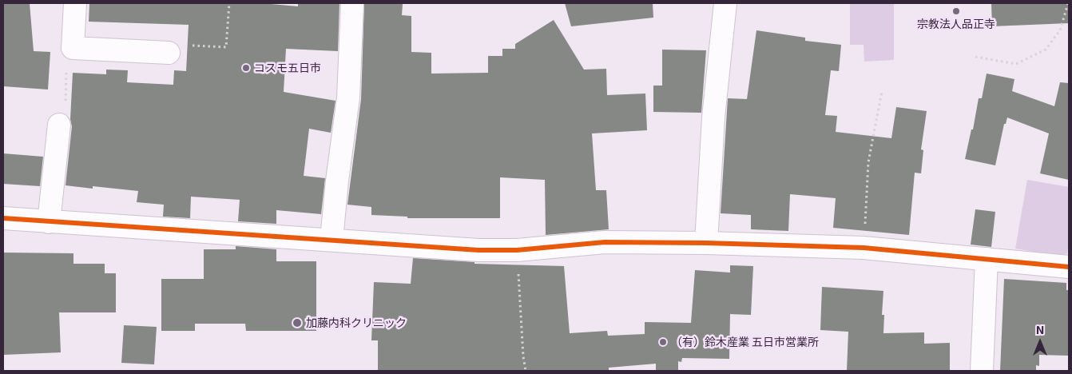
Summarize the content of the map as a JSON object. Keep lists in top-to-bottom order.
{
  "places": [
    "宗教法人品正寺",
    "コスモ五日市",
    "加藤内科クリニック",
    "（有）鈴木産業 五日市営業所"
  ],
  "north": "top"
}
